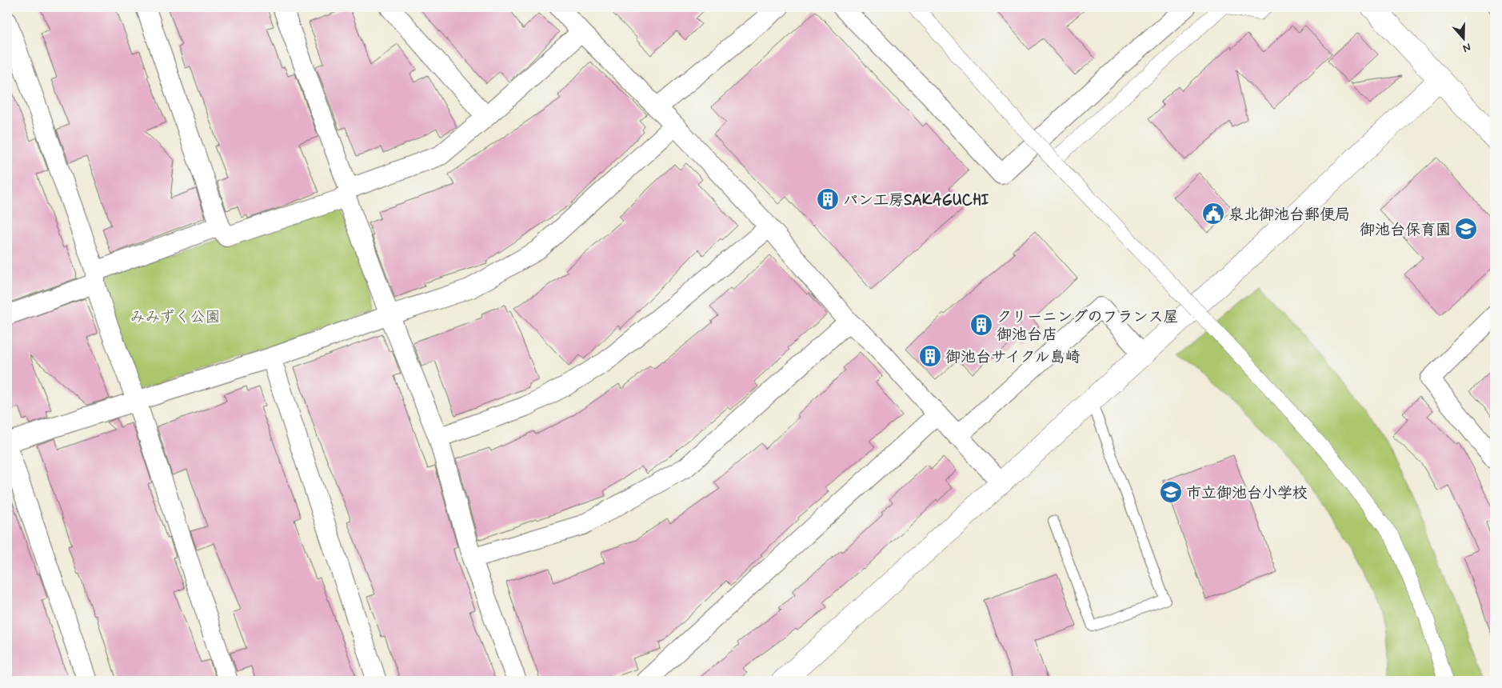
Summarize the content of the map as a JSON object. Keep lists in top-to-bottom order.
{
  "parks": ["みみずく公園"],
  "places": {
    "building": ["パン工房SAKAGUCHI", "クリーニングのフランス屋 御池台店", "御池台サイクル島崎"],
    "public building": ["泉北御池台郵便局"],
    "school or university": ["御池台保育園", "市立御池台小学校"]
  },
  "north": "bottom"
}
